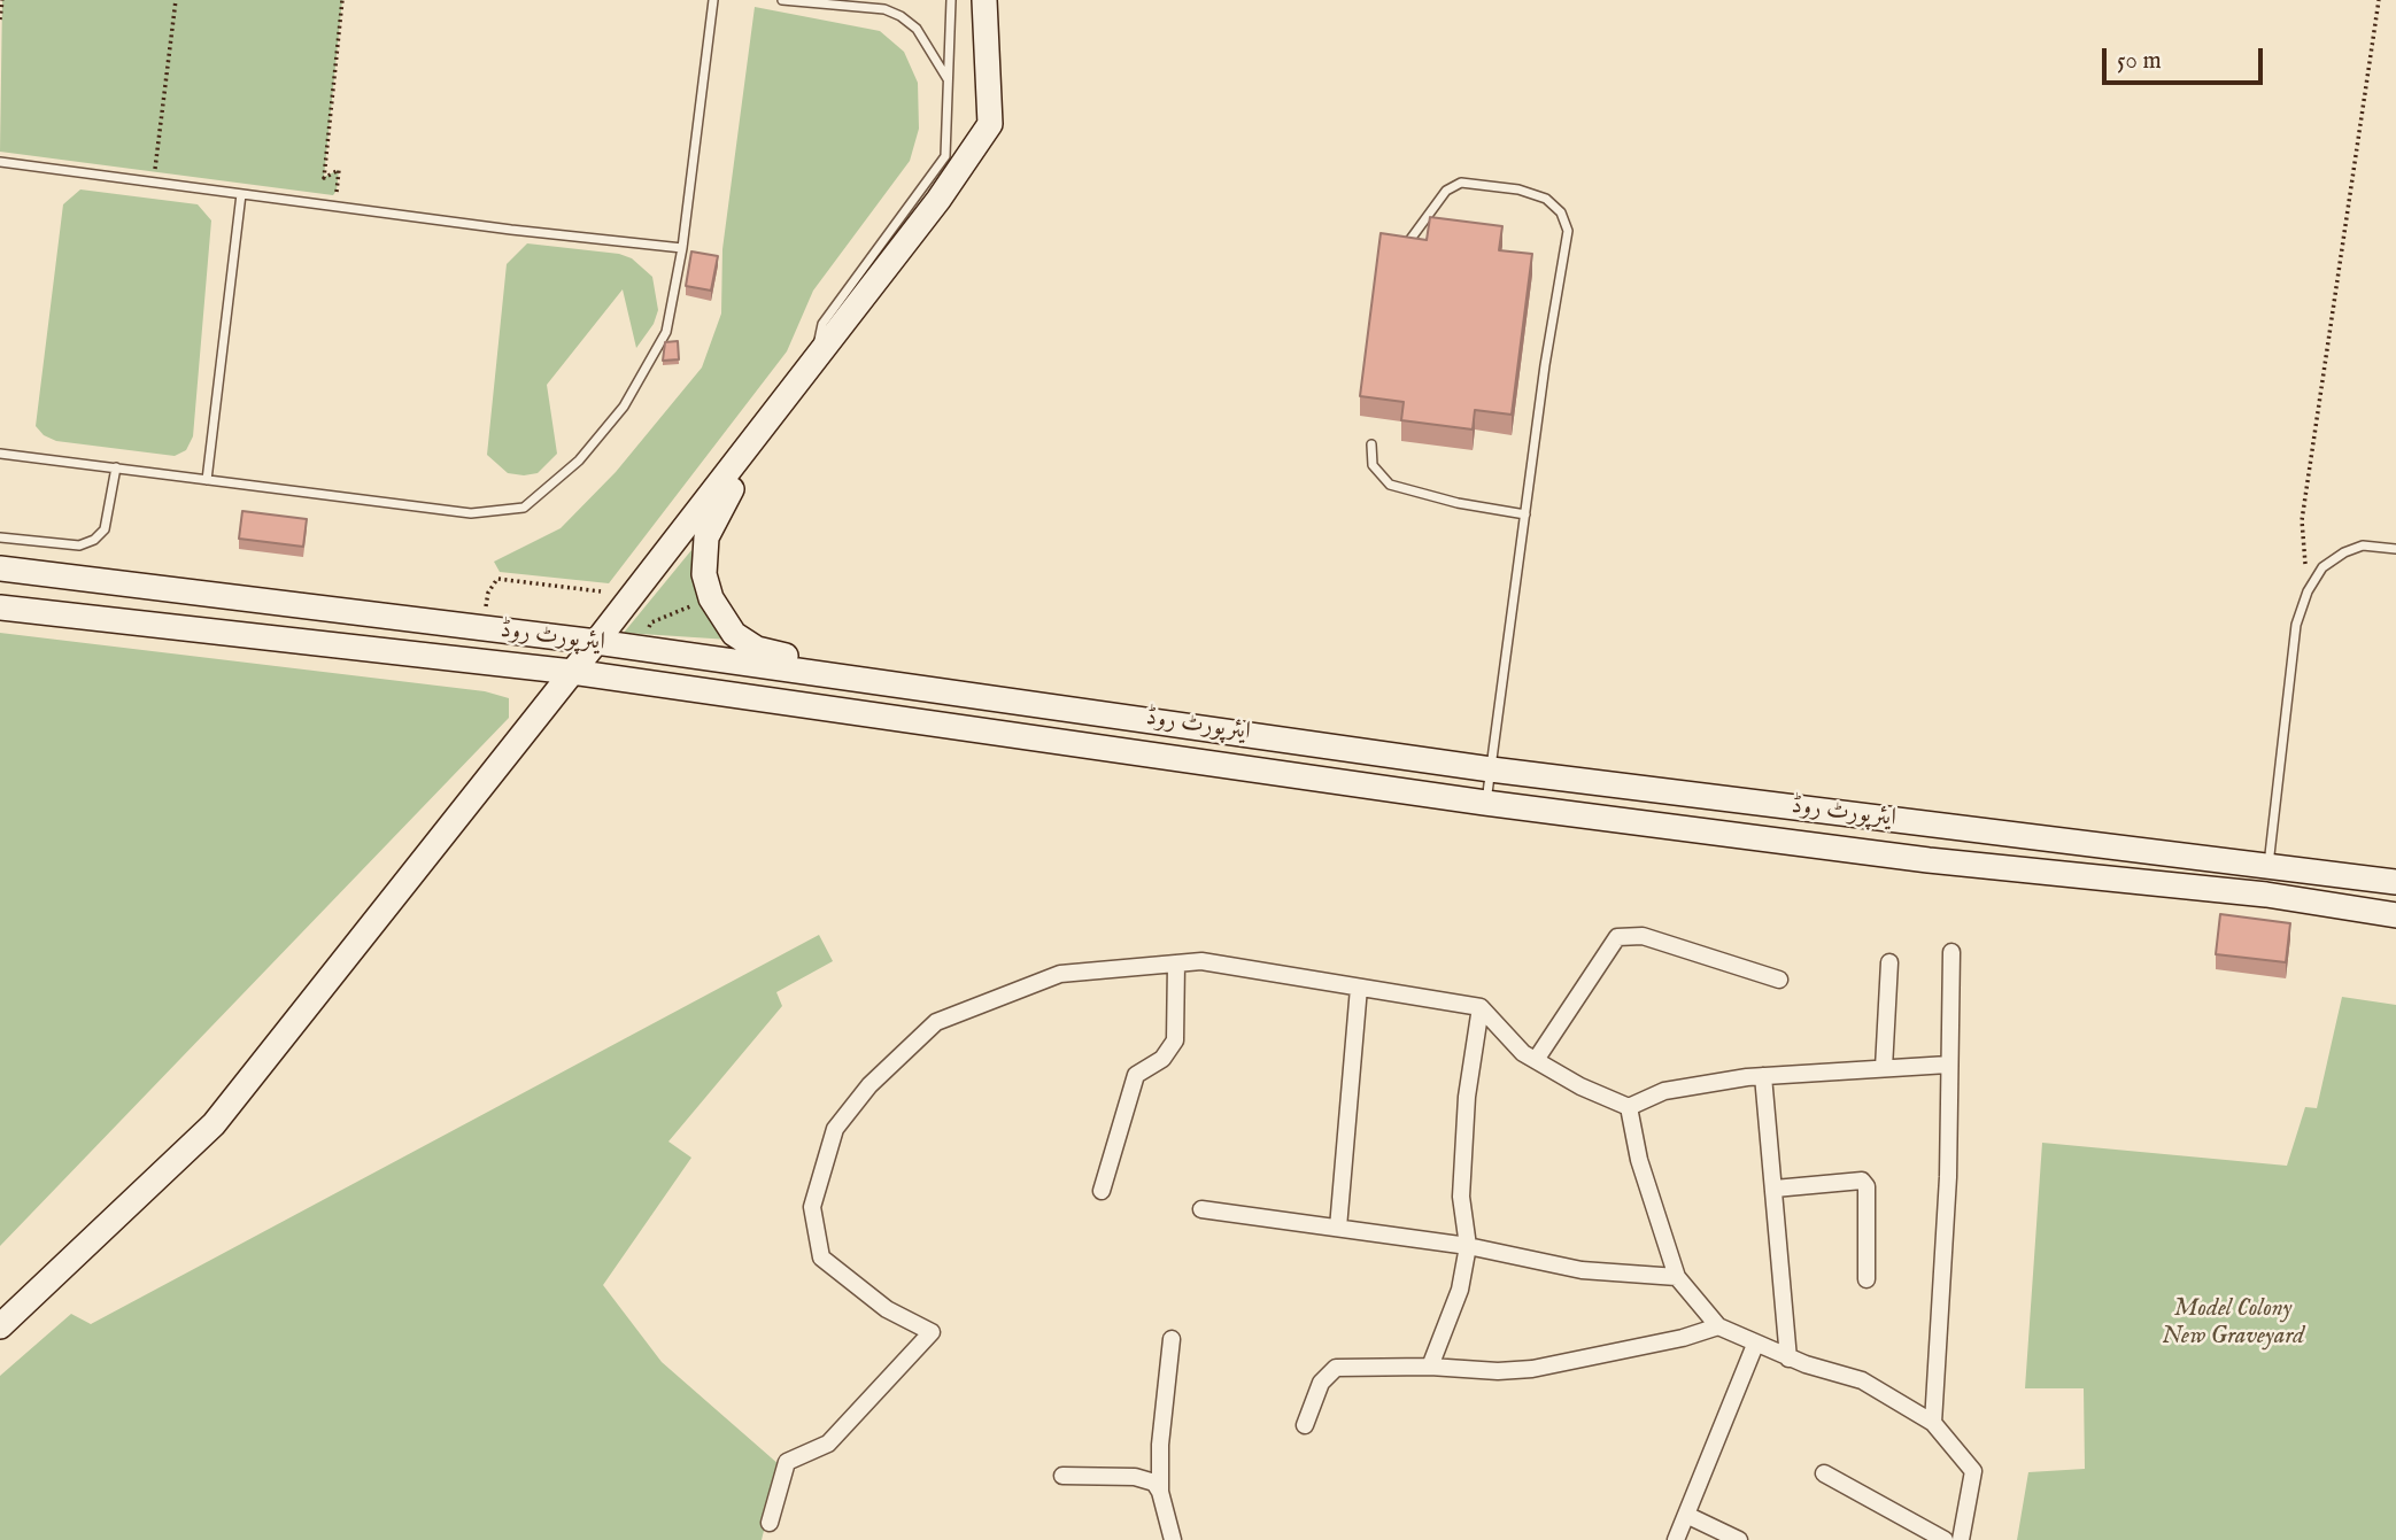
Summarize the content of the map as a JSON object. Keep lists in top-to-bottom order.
{
  "streets": {
    "main road": ["ایئرپورٹ روڈ"]
  },
  "parks": ["Model Colony New Graveyard"],
  "scale_bar": "50 m"
}
